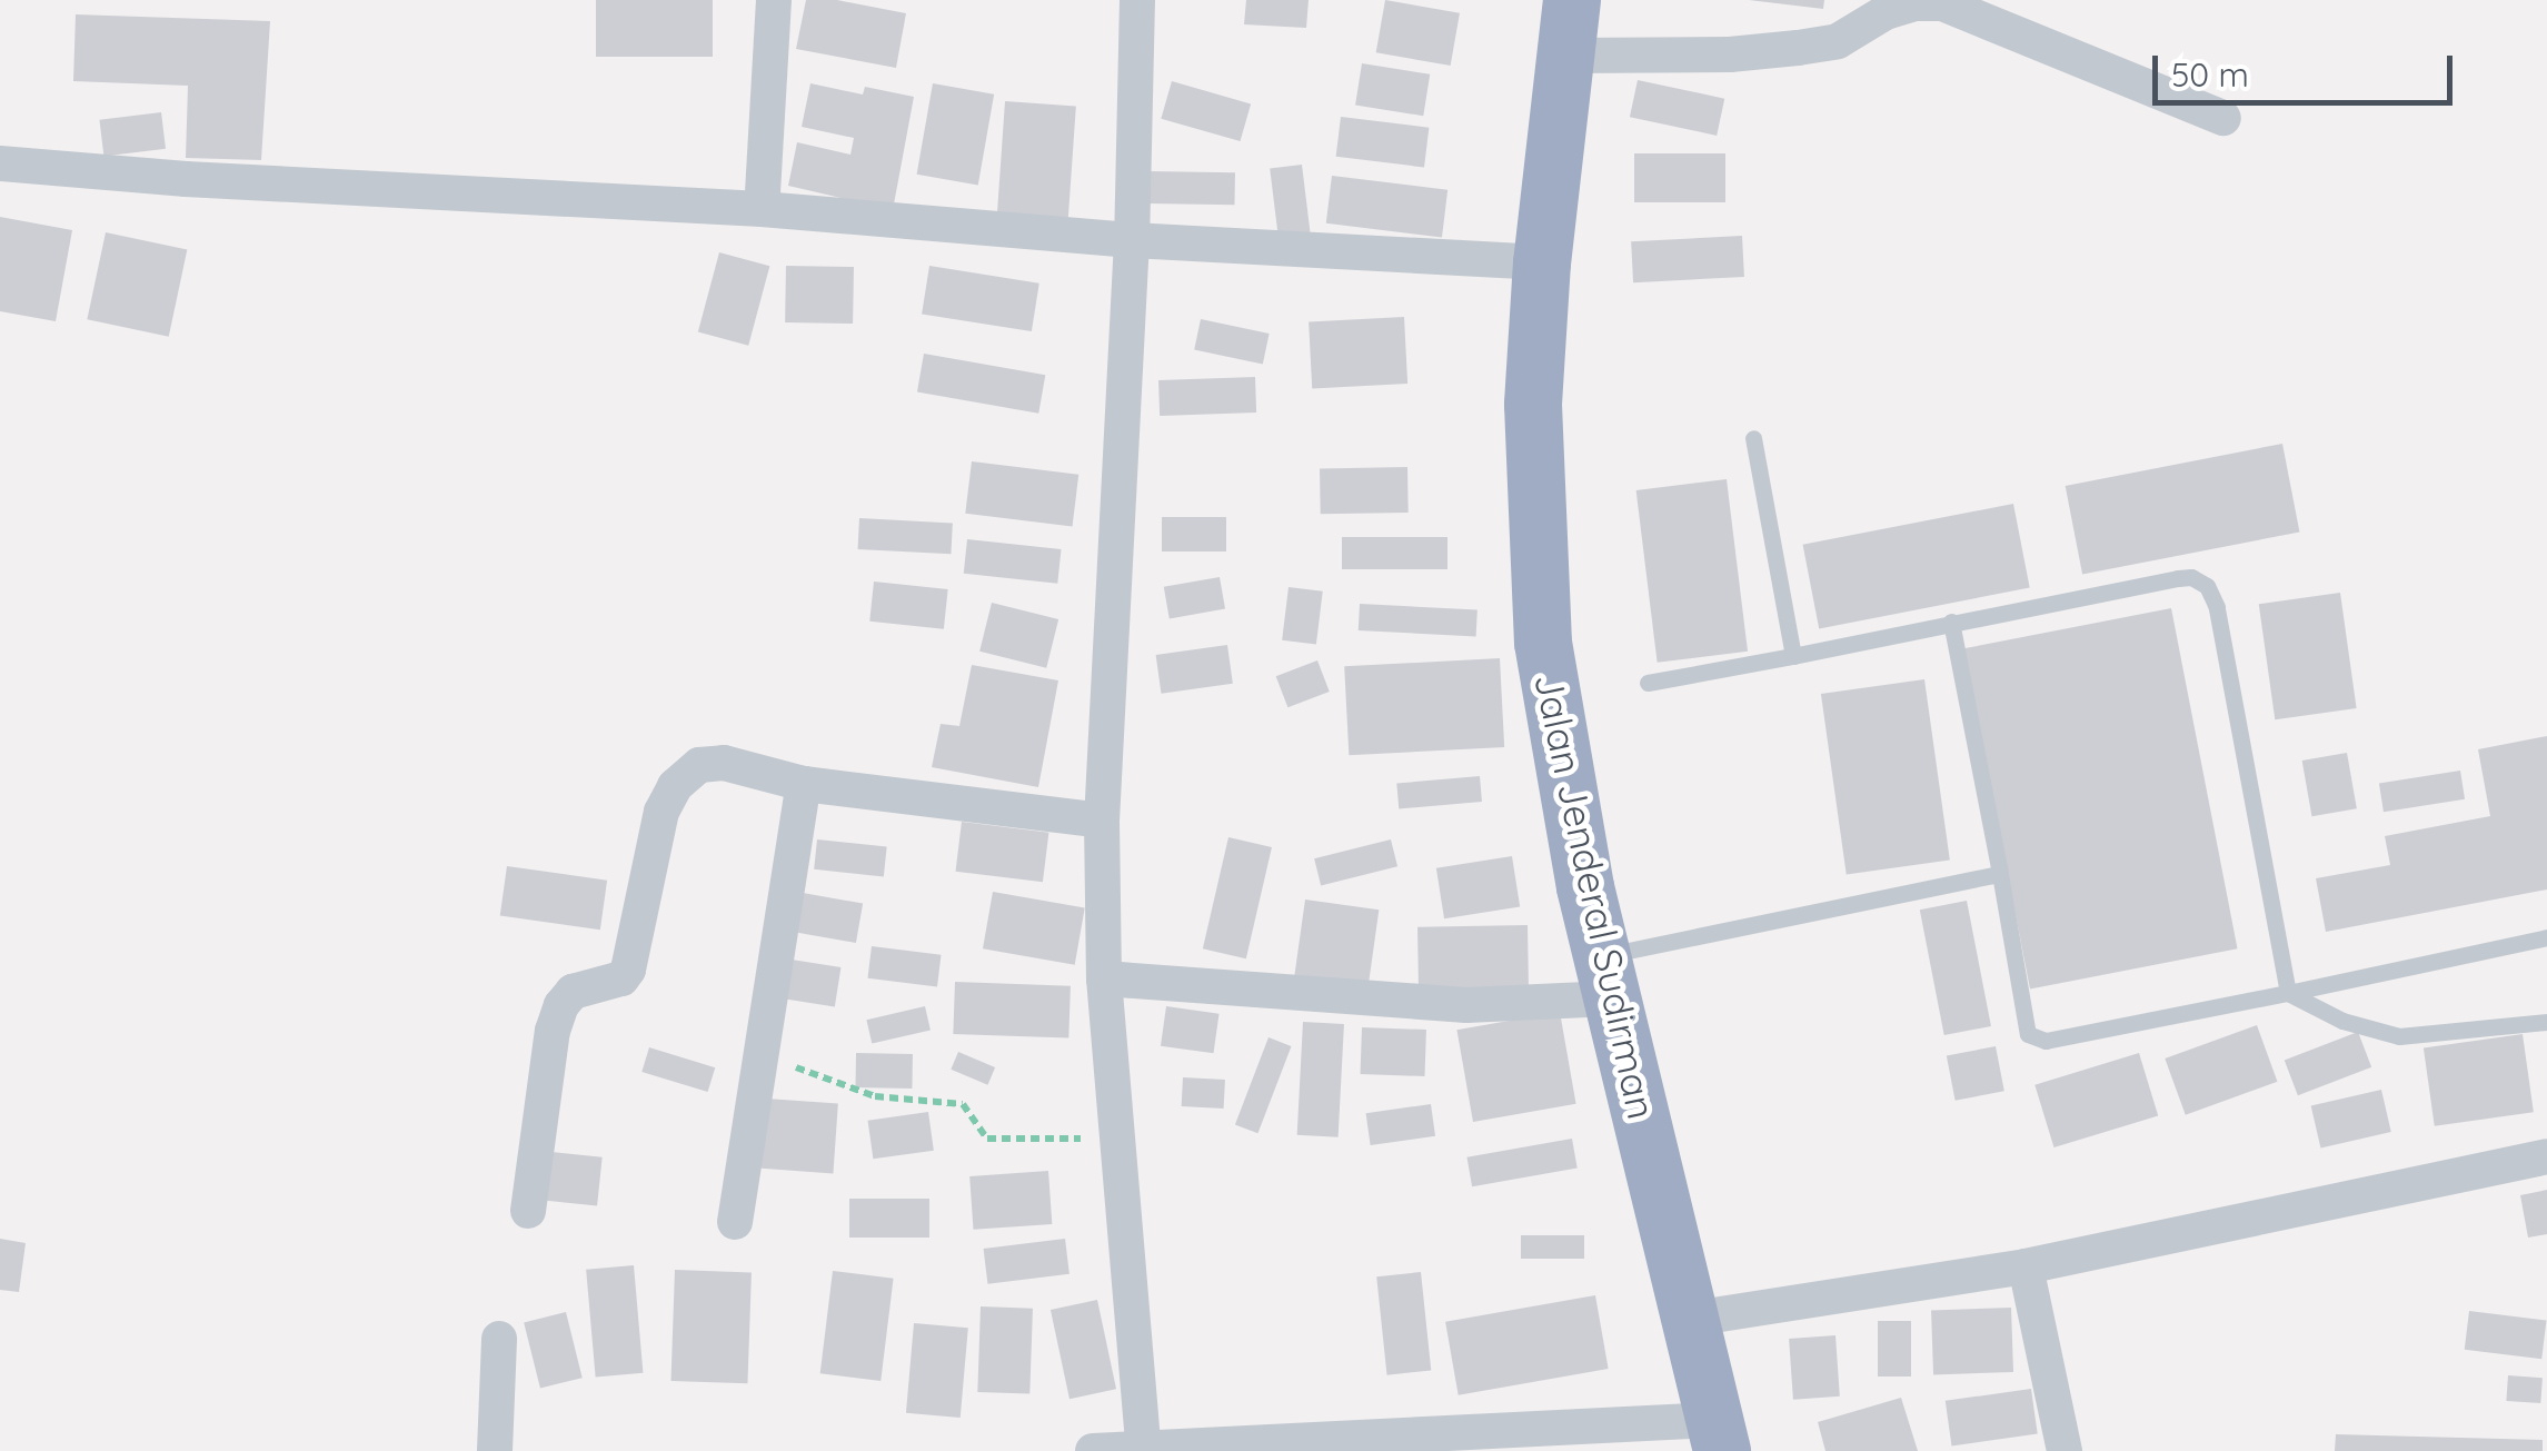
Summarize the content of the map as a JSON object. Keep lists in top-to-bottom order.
{
  "streets": {
    "highway": ["Jalan Jenderal Sudirman"]
  },
  "scale_bar": "50 m"
}
